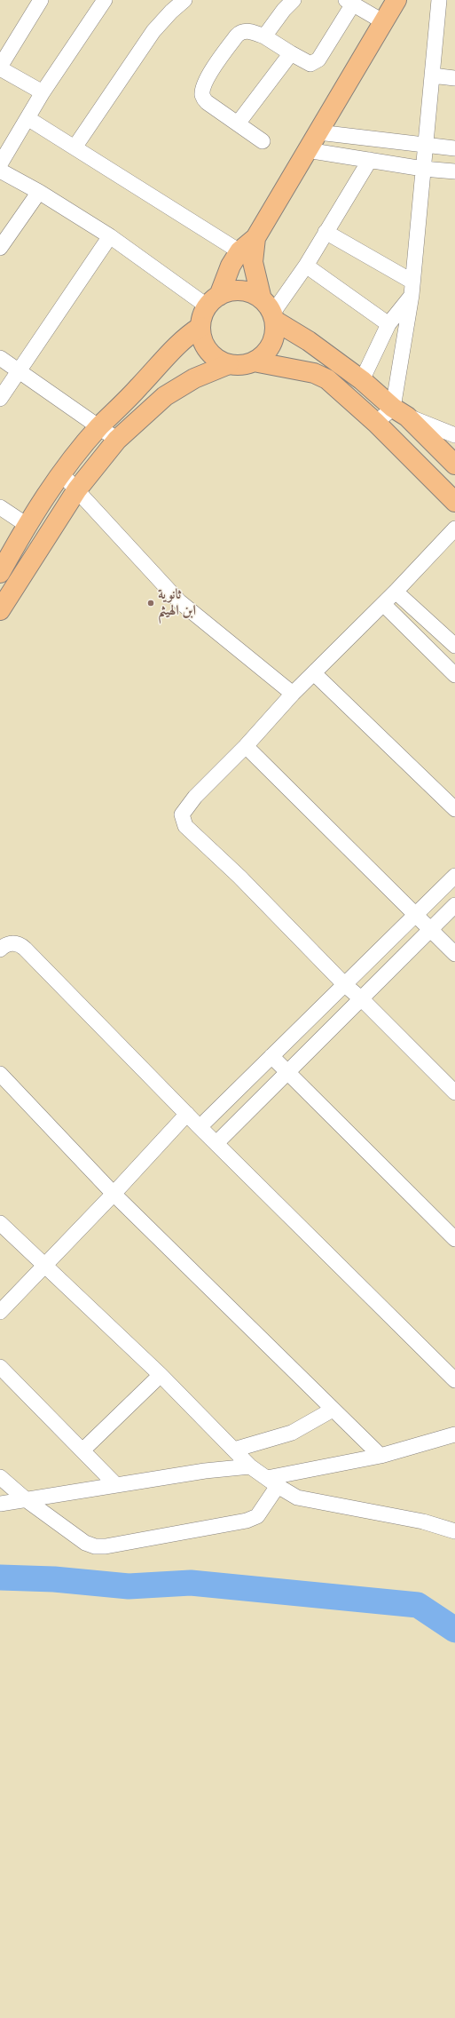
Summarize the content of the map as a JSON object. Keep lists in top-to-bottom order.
{
  "places": ["ثانوية ابن الهيثم"]
}
